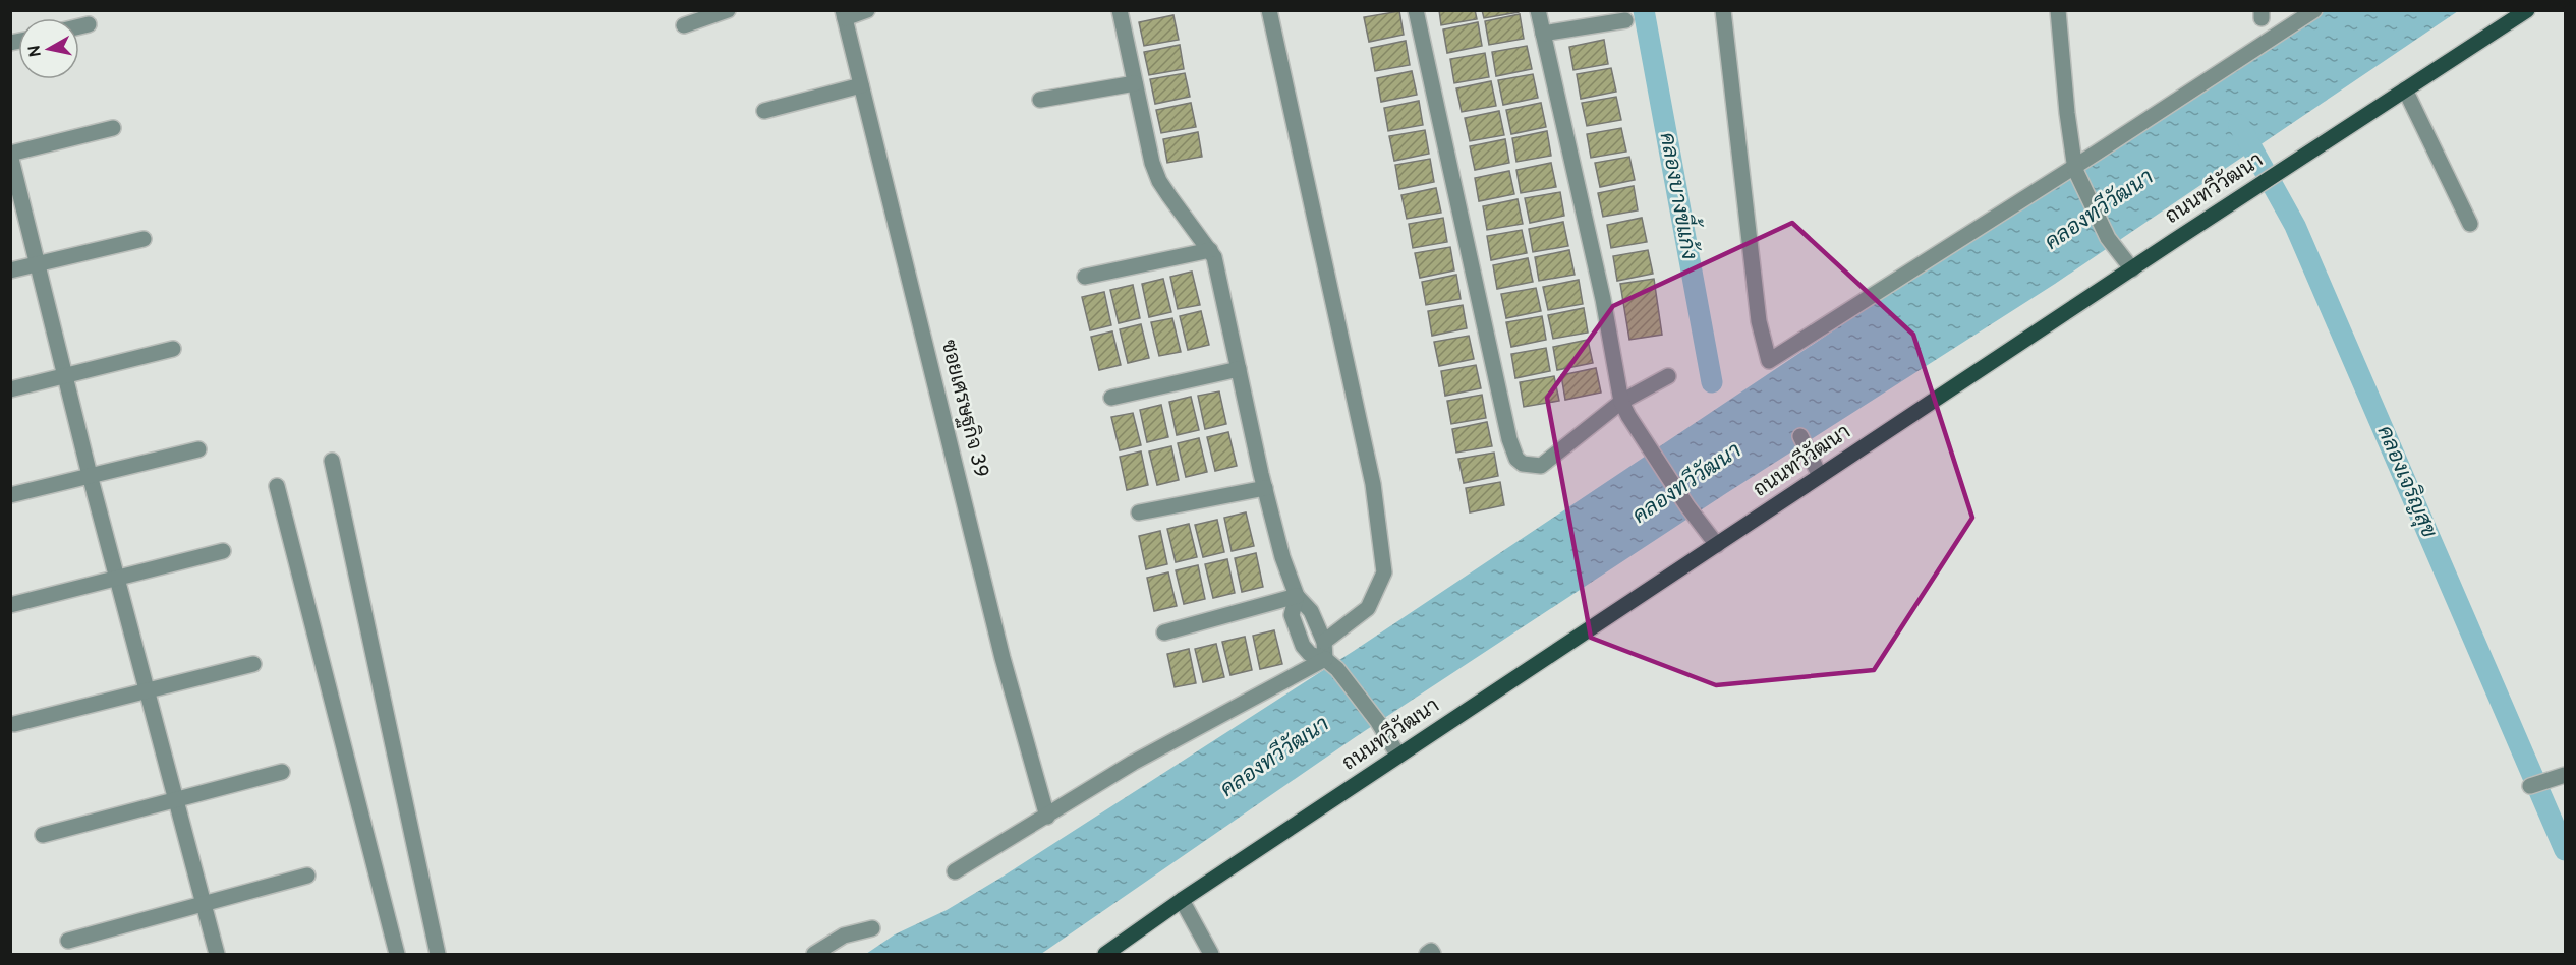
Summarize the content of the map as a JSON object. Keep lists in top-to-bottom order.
{
  "streets": {
    "main road": ["ถนนทวีวัฒนา"],
    "street": ["ซอยเศรษฐกิจ 39"]
  },
  "water": ["คลองบางขี้แก้ง", "คลองทวีวัฒนา", "คลองเจริญสุข"],
  "north": "left"
}
